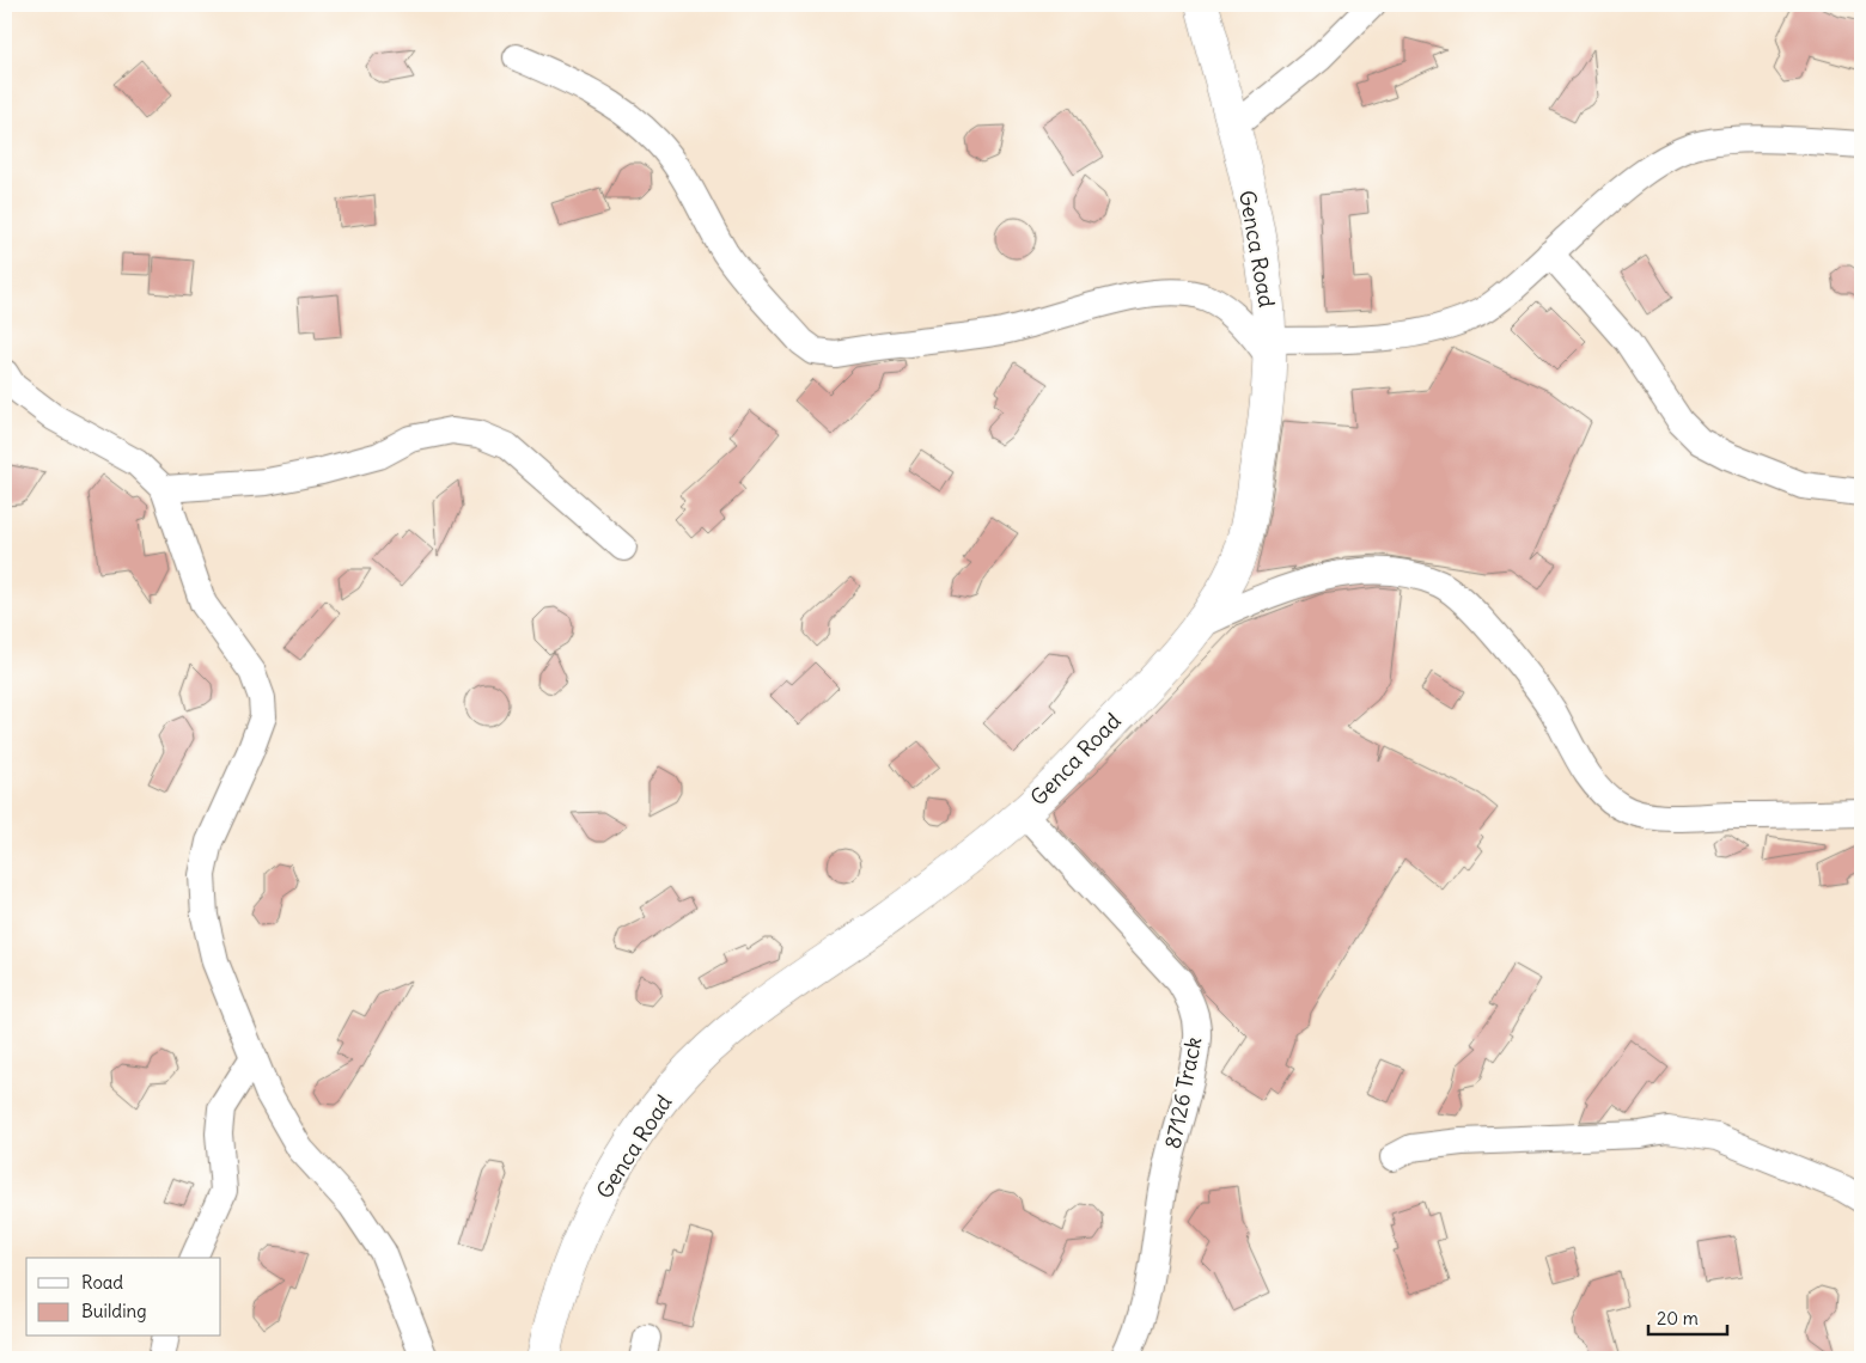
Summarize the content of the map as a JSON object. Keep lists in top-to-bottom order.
{
  "streets": {
    "street": ["Genca Road", "87126 Track"]
  },
  "crossings": [
    ["Genca Road", "87126 Track"]
  ],
  "legend": ["Road", "Building"],
  "scale_bar": "20 m"
}
